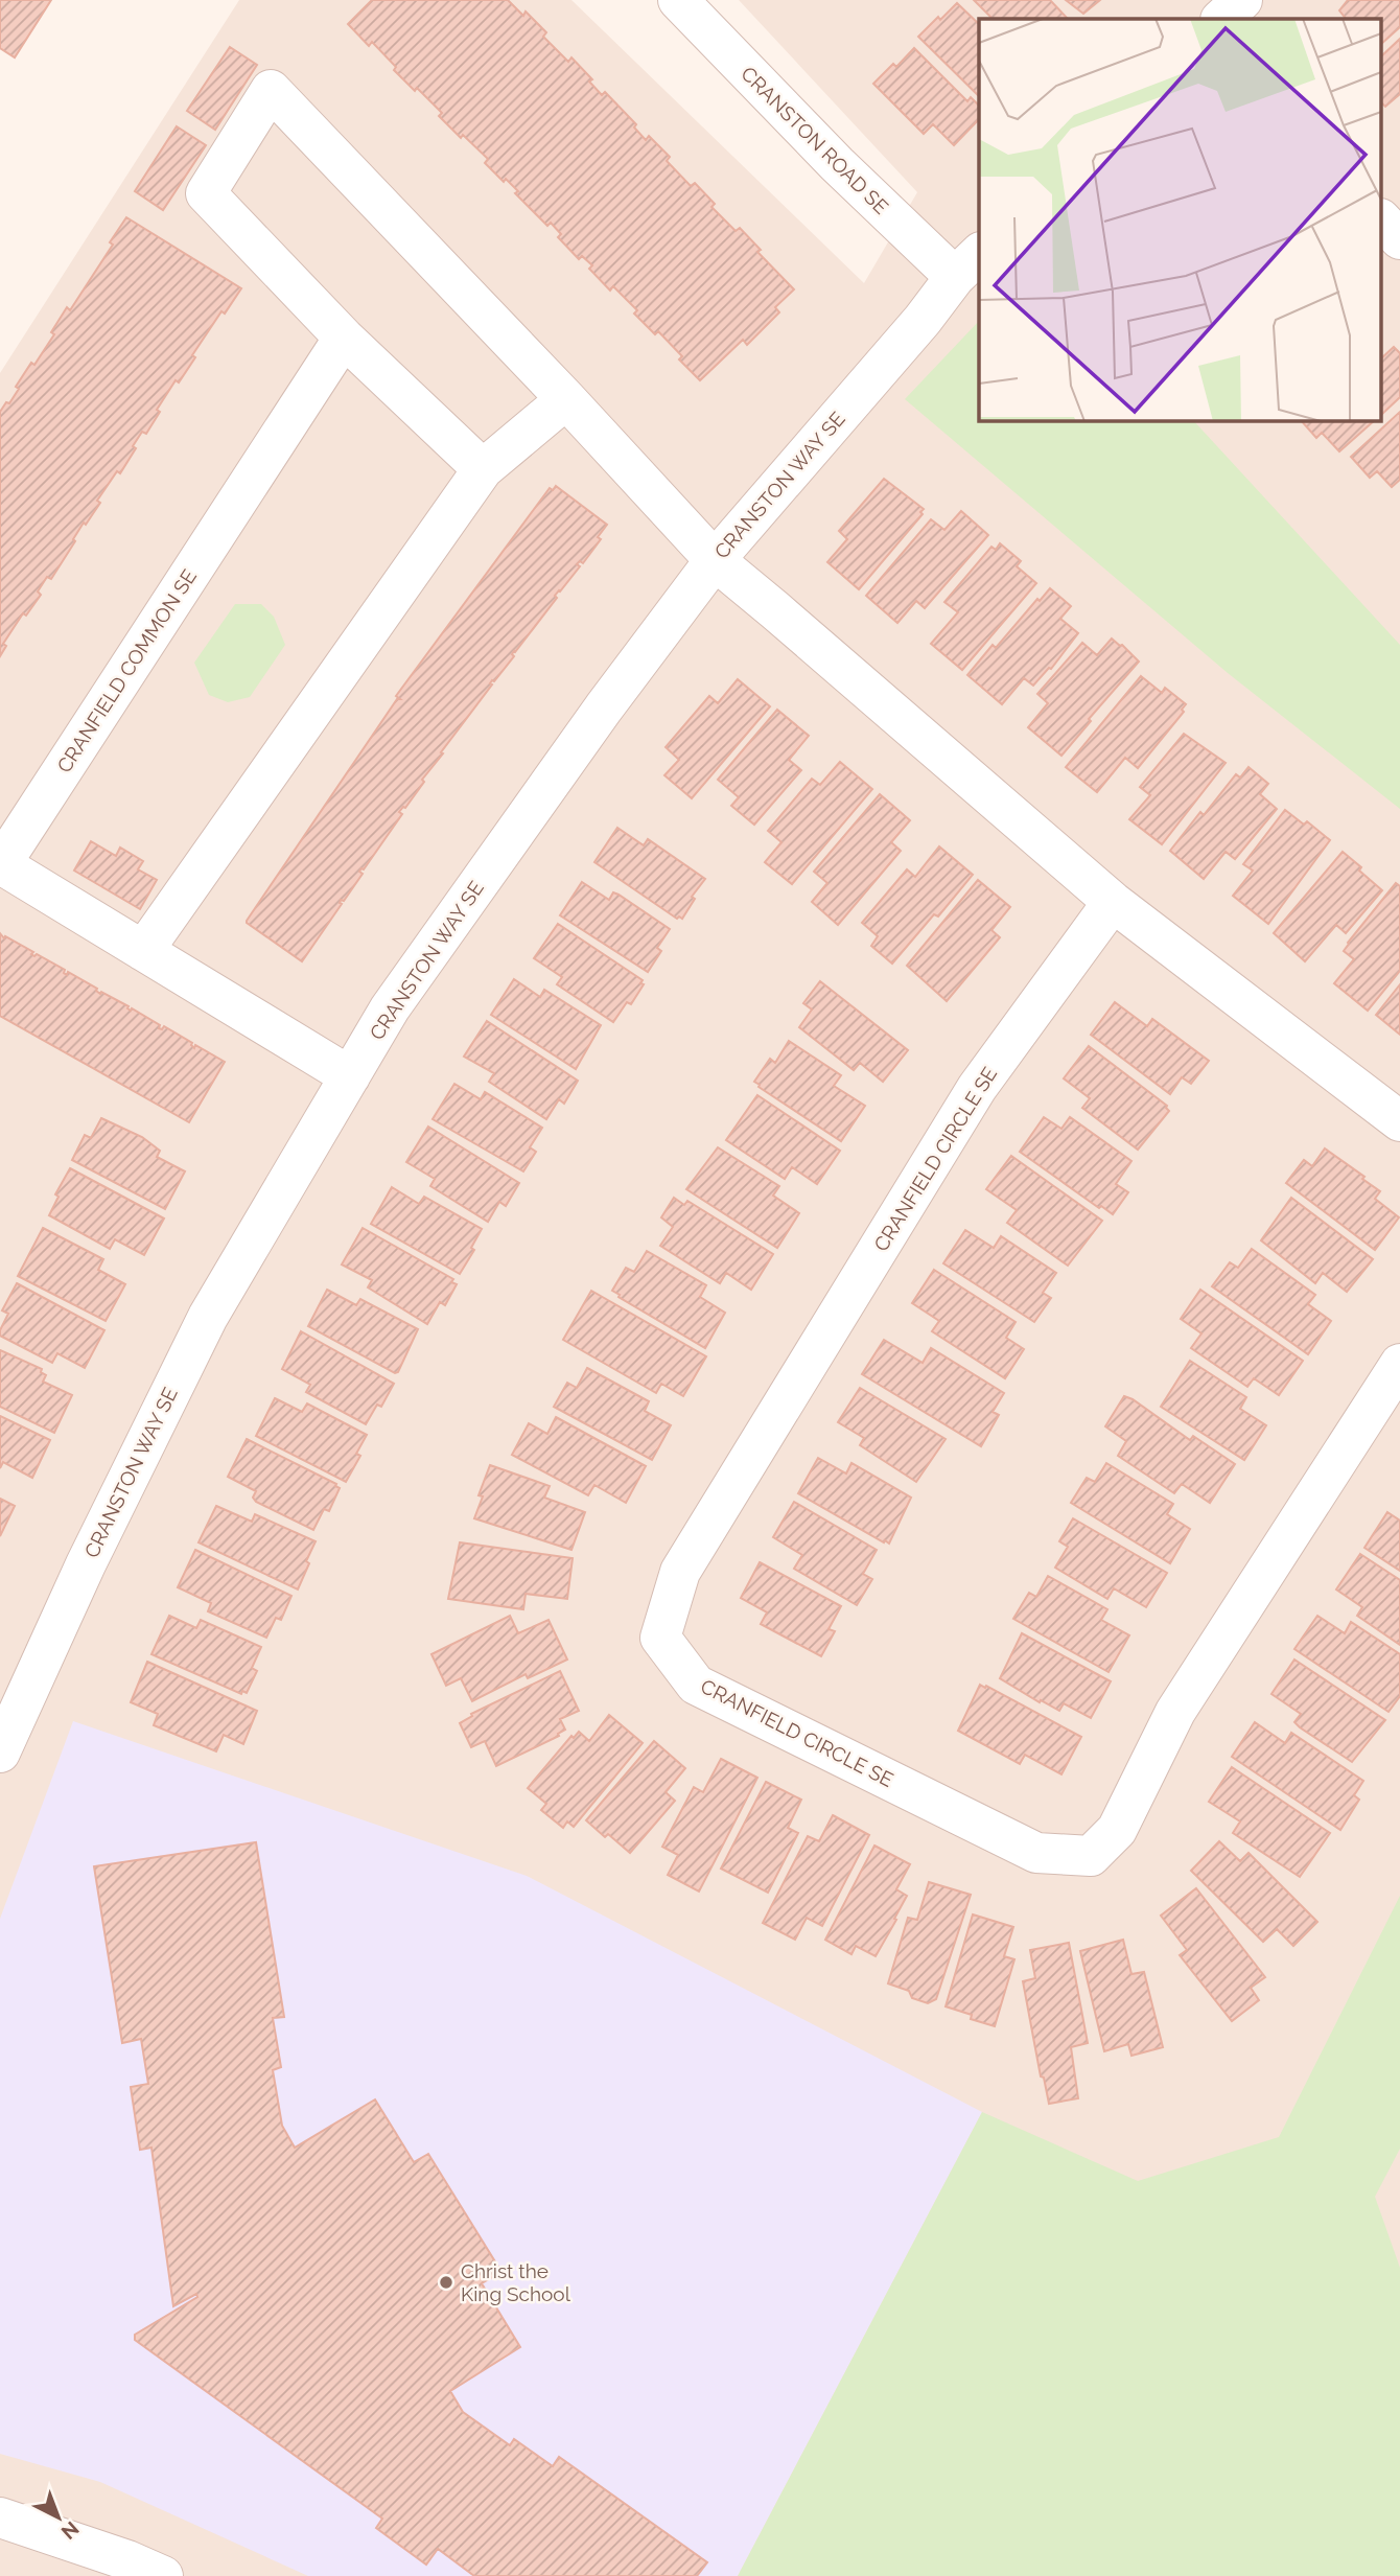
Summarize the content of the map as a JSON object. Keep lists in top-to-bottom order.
{
  "streets": {
    "street": [
      "CRANSTON ROAD SE",
      "CRANSTON WAY SE",
      "CRANFIELD COMMON SE",
      "CRANFIELD CIRCLE SE"
    ]
  },
  "crossings": [
    ["CRANSTON ROAD SE", "CRANSTON WAY SE"],
    ["CRANSTON WAY SE", "CRANFIELD COMMON SE"]
  ],
  "places": ["Christ the King School"],
  "north": "bottom right"
}
